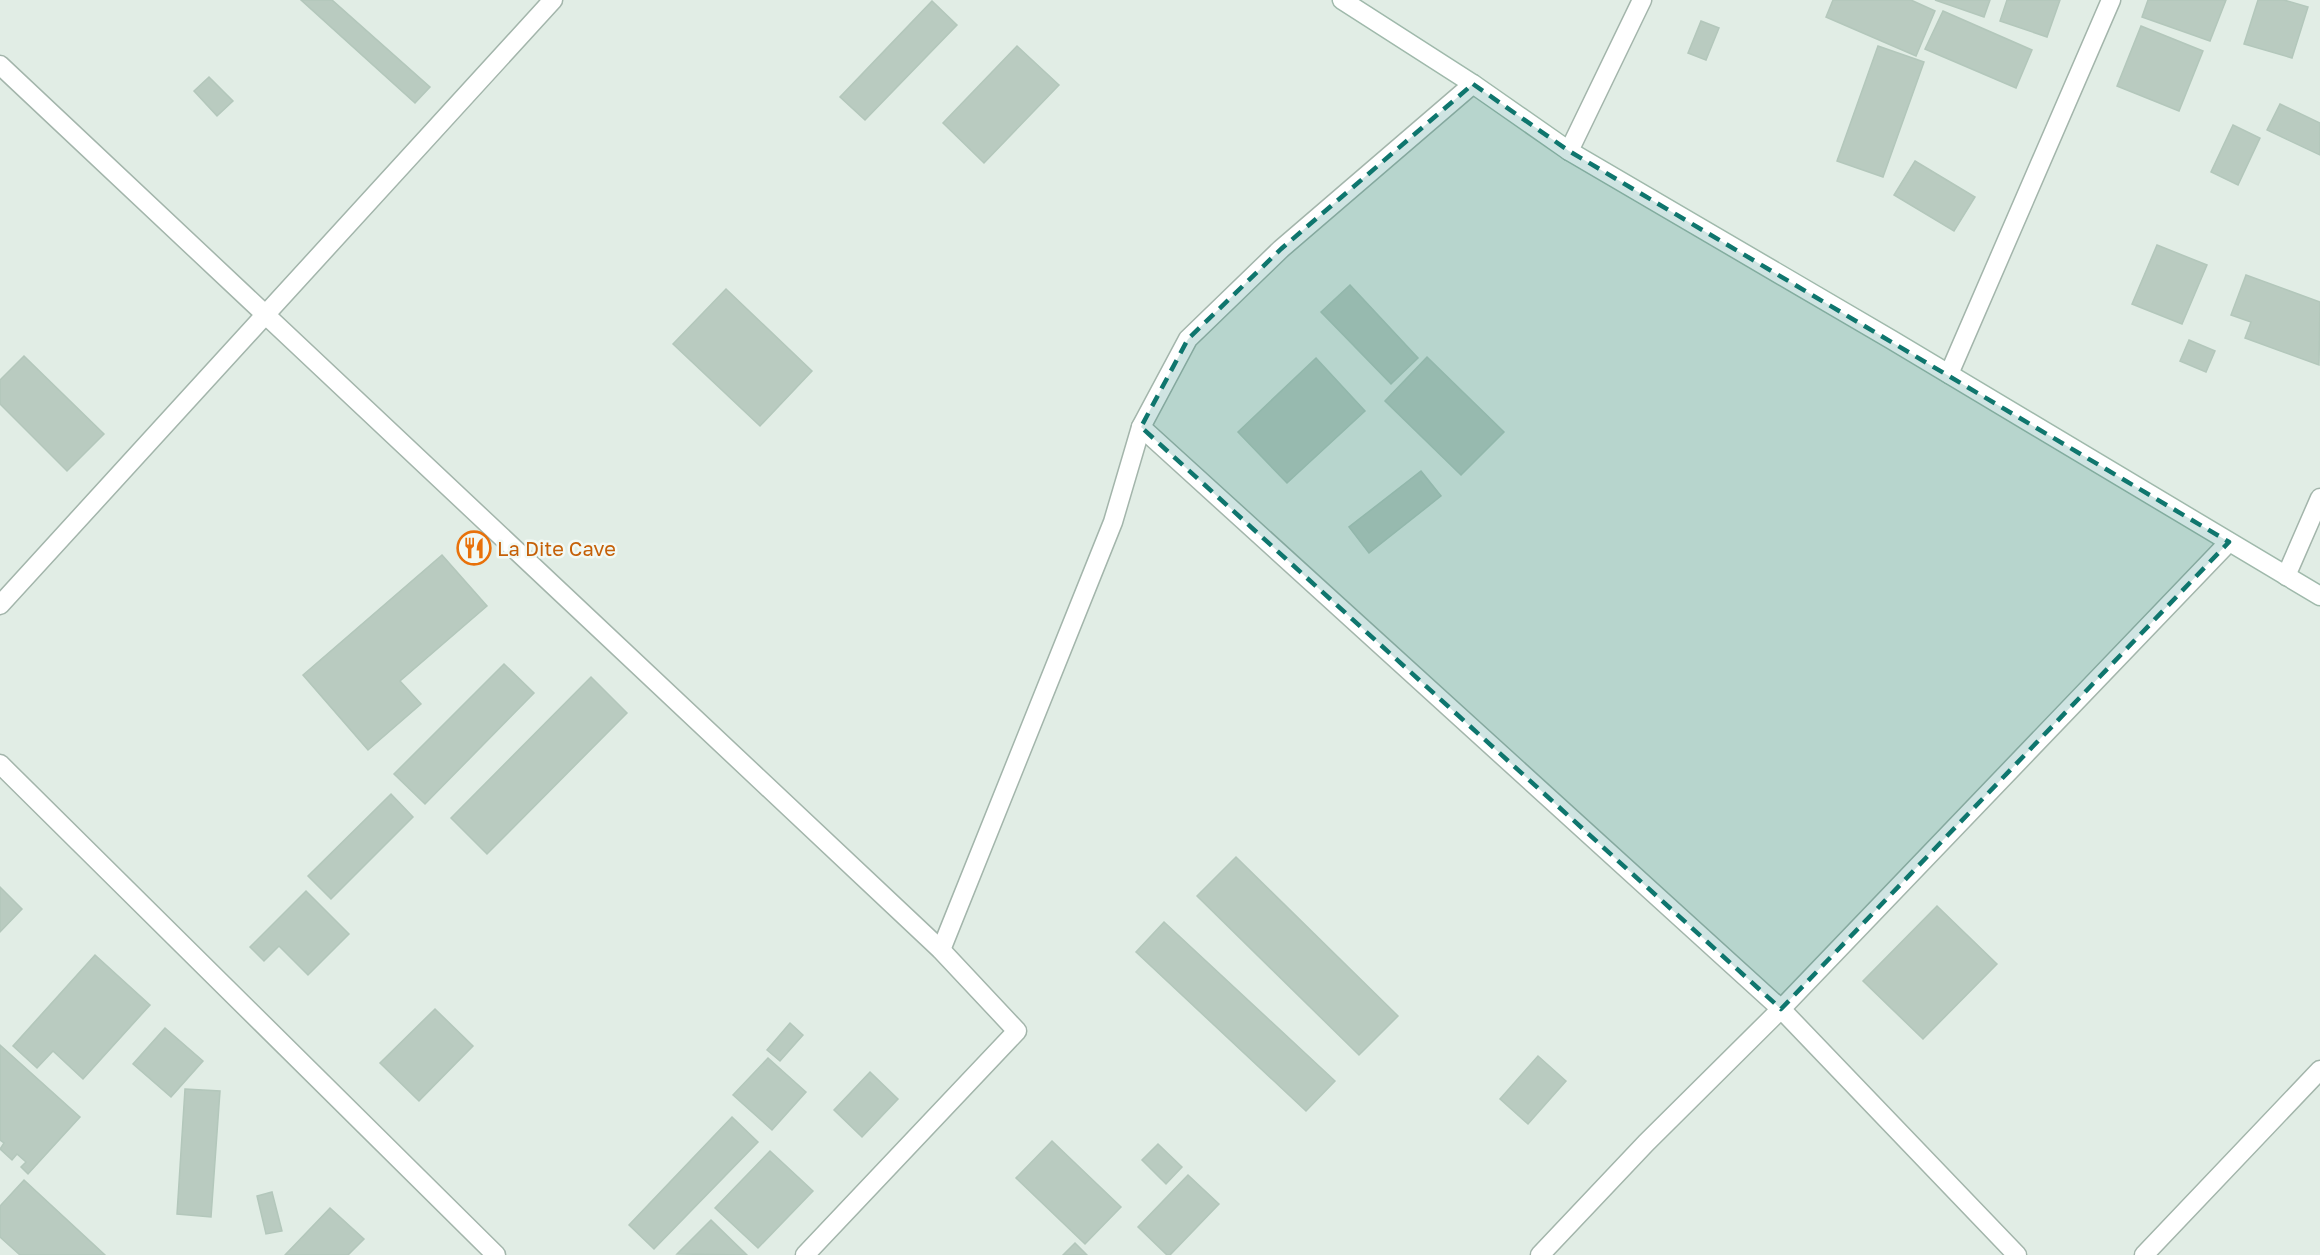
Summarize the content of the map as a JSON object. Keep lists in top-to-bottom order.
{
  "places": {
    "restaurant": ["La Dite Cave"]
  }
}
